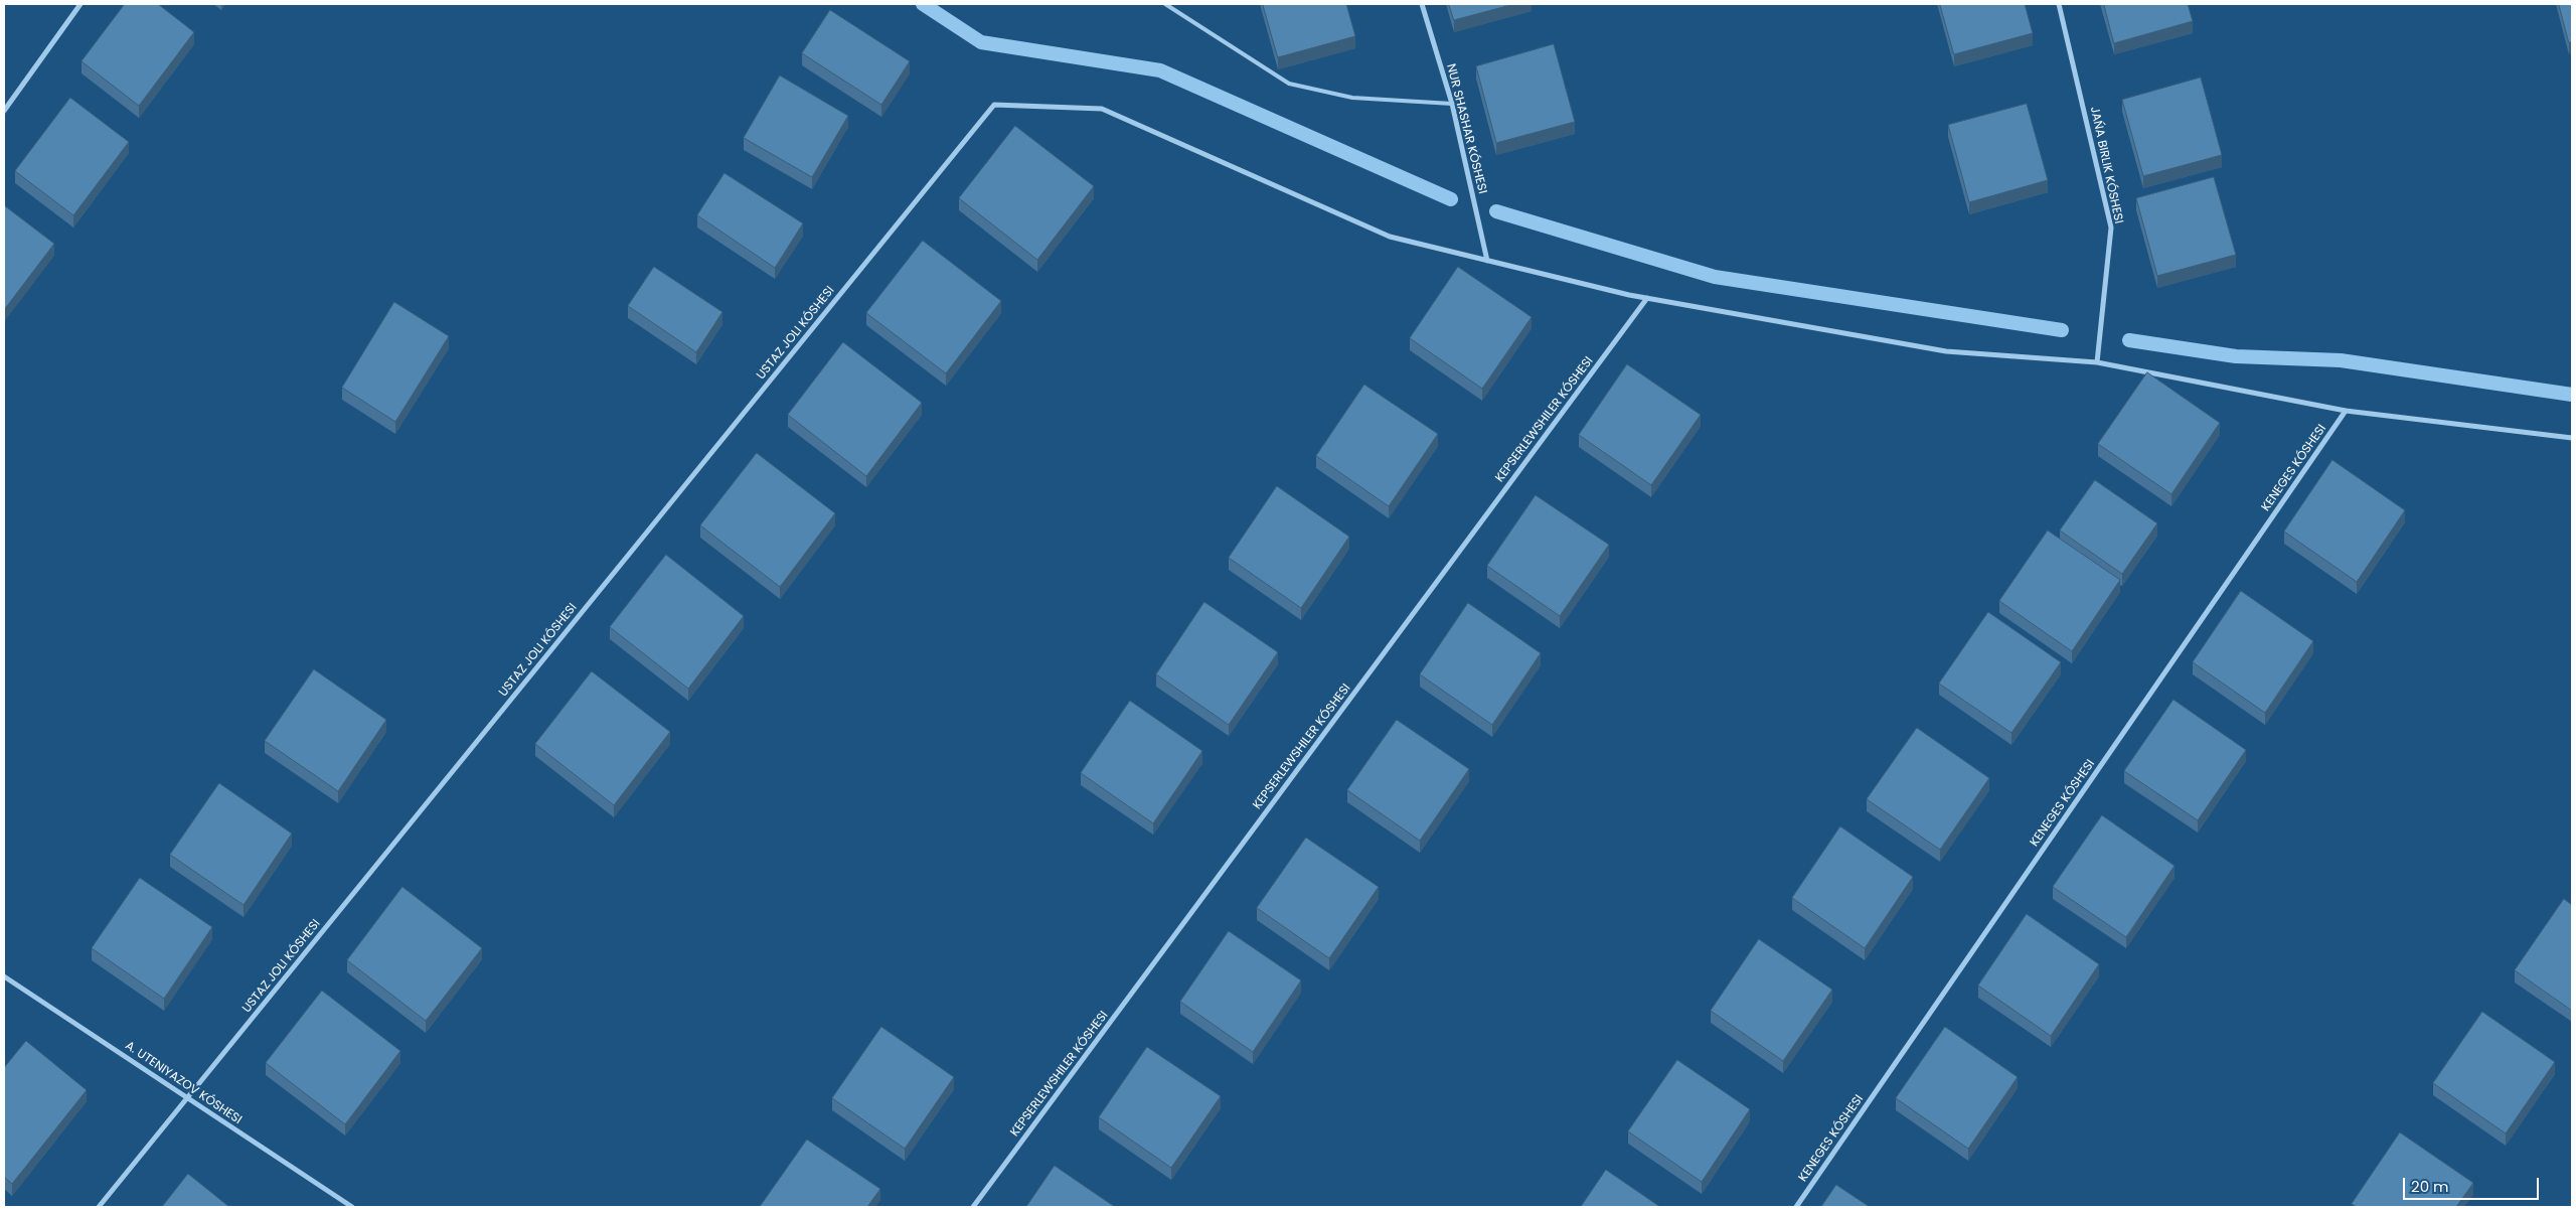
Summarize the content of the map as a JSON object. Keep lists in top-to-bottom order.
{
  "streets": {
    "street": [
      "NUR SHASHAR KÓSHESI",
      "JAŃA BIRLIK KÓSHESI",
      "KEPSERLEWSHILER KÓSHESI",
      "KENEGES KÓSHESI",
      "A. UTENIYAZOV KÓSHESI"
    ]
  },
  "scale_bar": "20 m"
}
